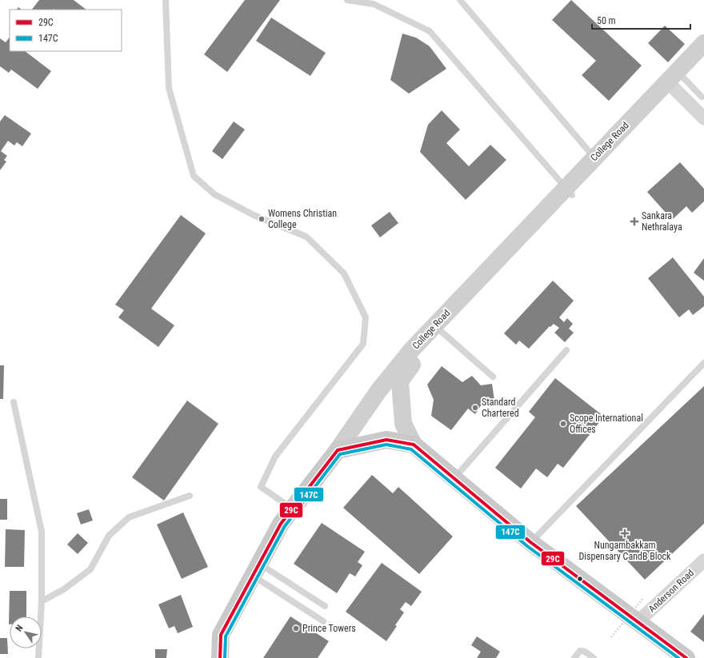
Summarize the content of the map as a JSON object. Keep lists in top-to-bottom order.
{
  "streets": {
    "main road": ["College Road"],
    "street": ["Anderson Road"]
  },
  "places": {
    "other": [
      "Womens Christian College",
      "Standard Chartered",
      "Scope International Offices",
      "Prince Towers"
    ],
    "health": ["Sankara Nethralaya", "Nungambakkam Dispensary CandB Block"]
  },
  "lines": ["transit line 29C", "transit line 147C"],
  "legend": ["29C", "147C"],
  "scale_bar": "50 m",
  "north": "top left"
}
